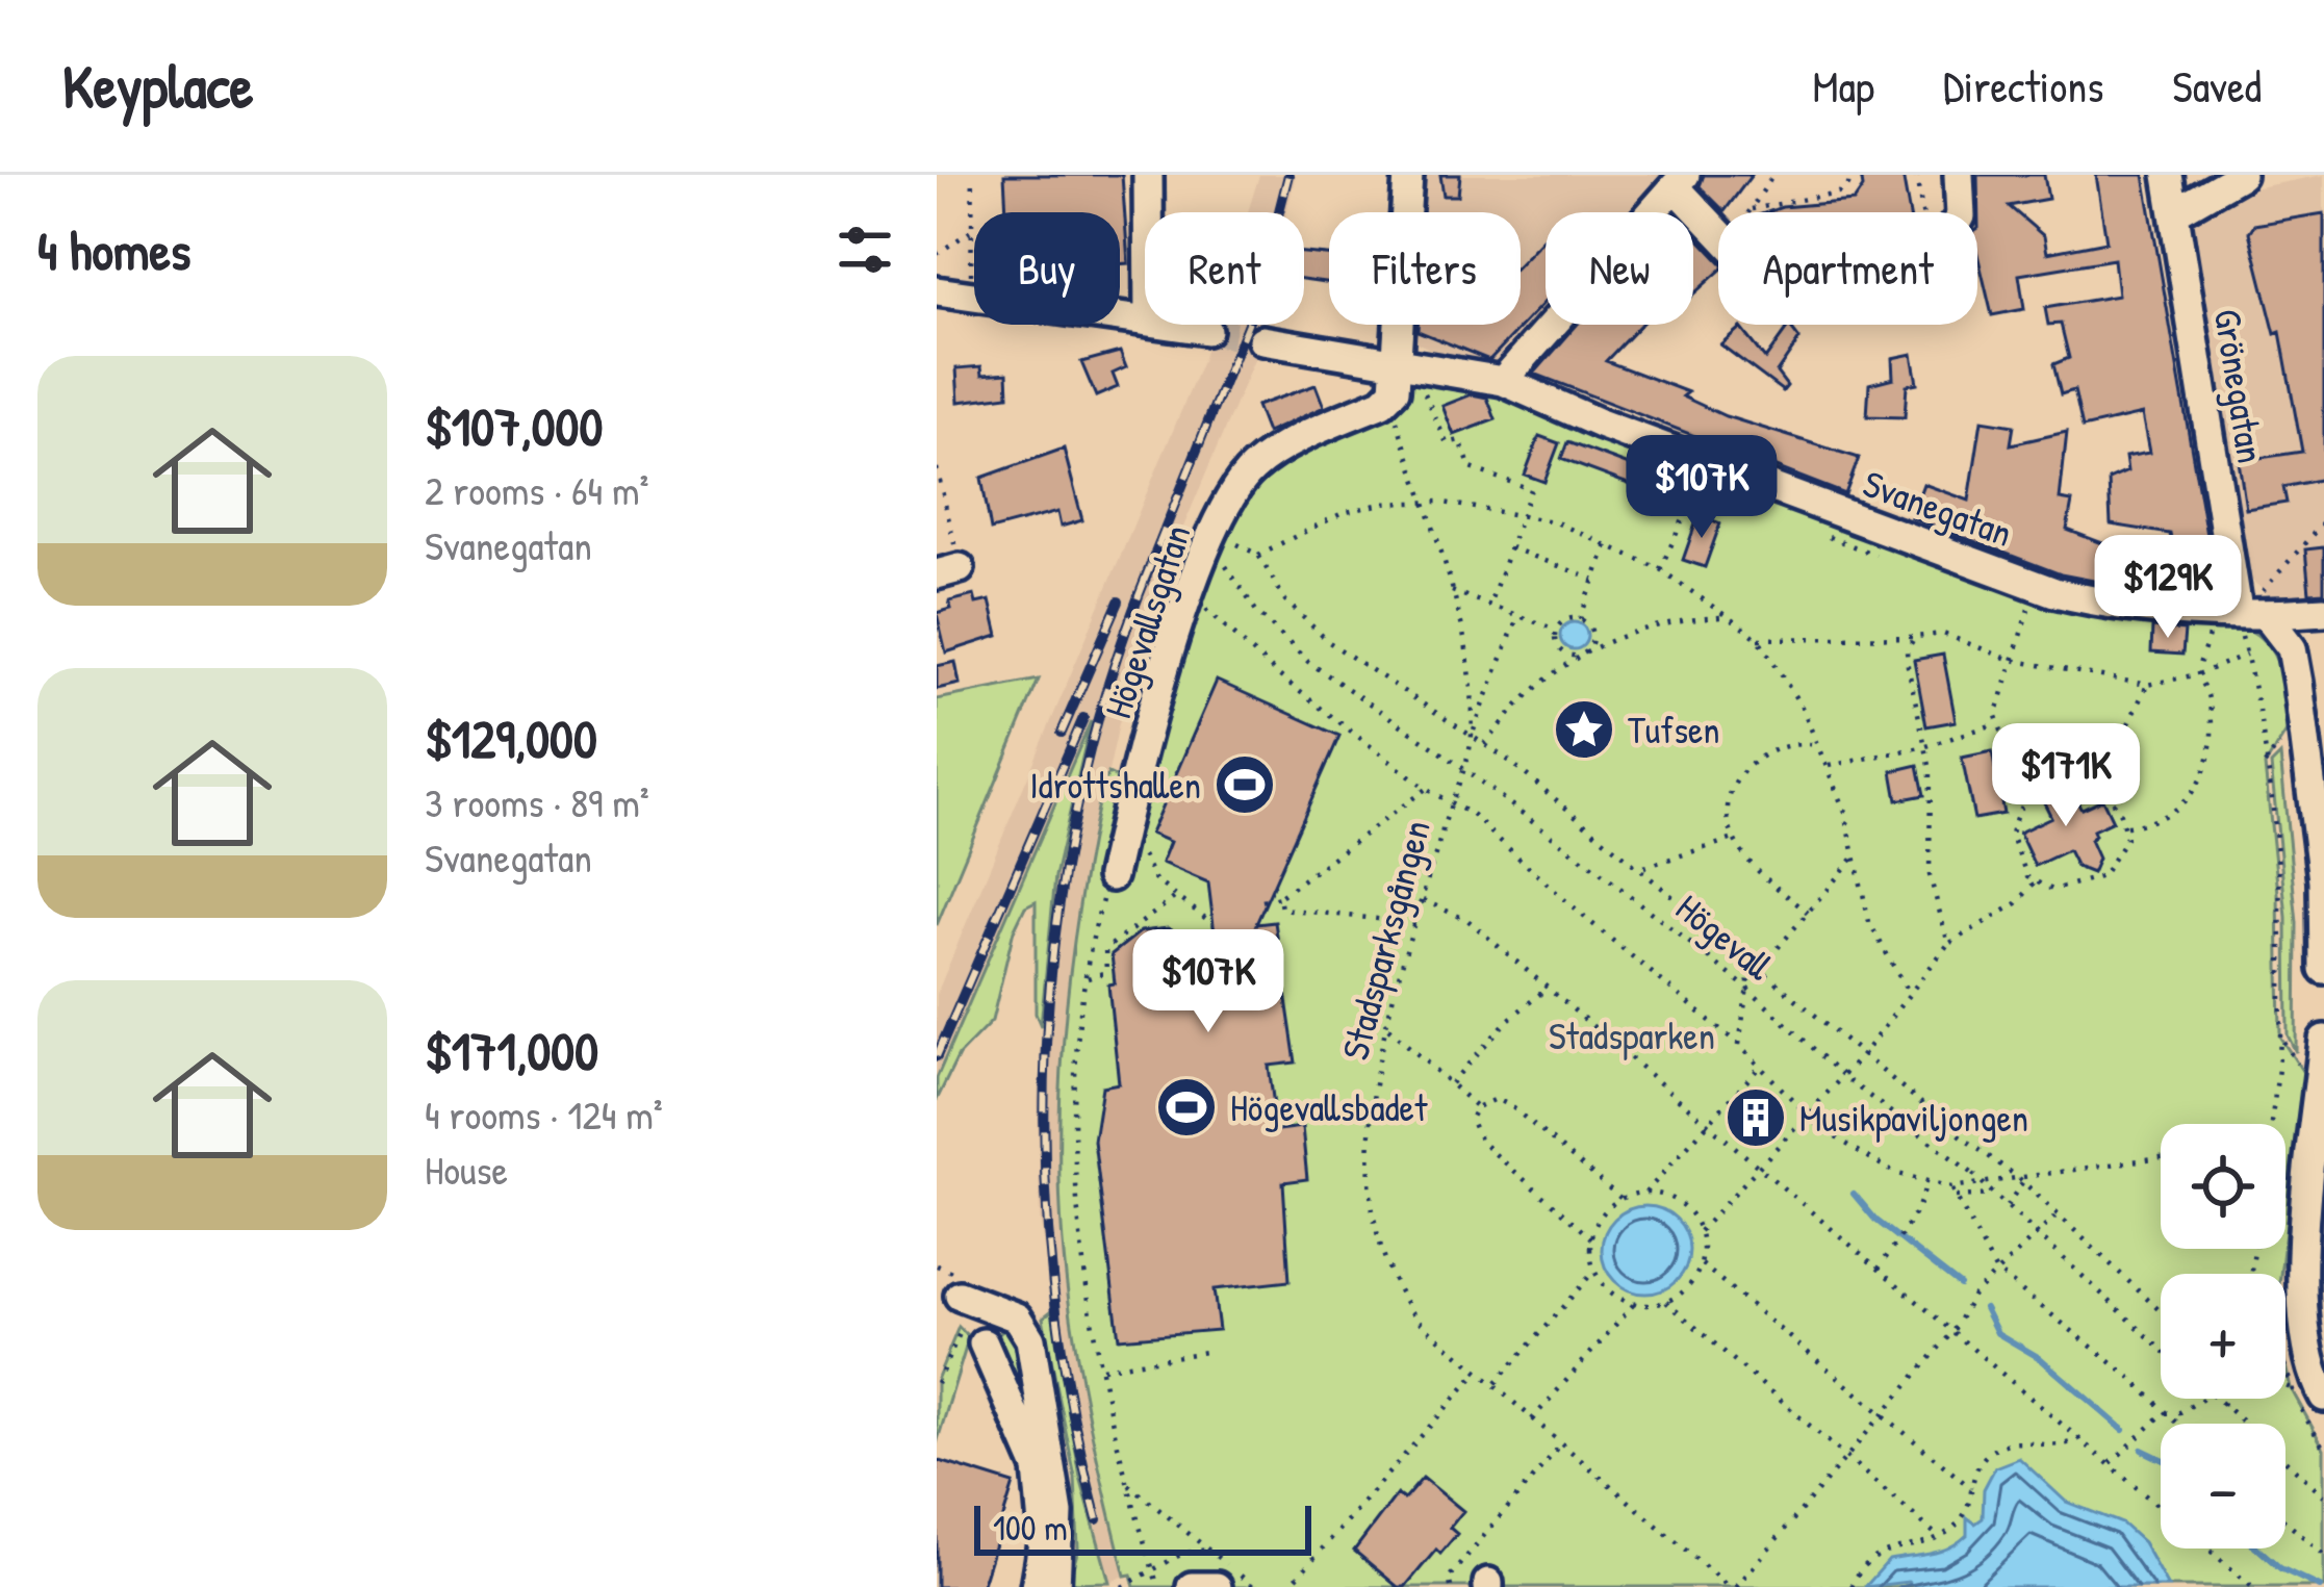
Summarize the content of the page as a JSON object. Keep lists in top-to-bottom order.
{
  "streets": {
    "street": ["Grönegatan", "Svanegatan", "Högevallsgatan"],
    "path": ["Högevall", "Stadsparksgången"]
  },
  "crossings": [
    ["Grönegatan", "Svanegatan"],
    ["Svanegatan", "Högevallsgatan"],
    ["Svanegatan", "Stadsparksgången"],
    ["Högevallsgatan", "Stadsparksgången"],
    ["Högevall", "Stadsparksgången"]
  ],
  "parks": ["Stadsparken"],
  "places": {
    "place": ["Tufsen"],
    "sports": ["Idrottshallen", "Högevallsbadet"],
    "building": ["Musikpaviljongen"]
  },
  "scale_bar": "100 m",
  "page": {
    "header": "Keyplace",
    "nav": ["Map", "Directions", "Saved"],
    "heading": "4 homes",
    "chip": [
      "Buy",
      "Rent",
      "Filters",
      "New",
      "Apartment"
    ],
    "list": [
      {
        "name": "$107,000",
        "note": "2 rooms · 64 m² · Svanegatan"
      },
      {
        "name": "$129,000",
        "note": "3 rooms · 89 m² · Svanegatan"
      },
      {
        "name": "$171,000",
        "note": "4 rooms · 124 m² · House"
      }
    ],
    "price": [
      "$107K",
      "$129K",
      "$171K",
      "$107K"
    ],
    "map_buttons": ["+", "−"],
    "scale": "100 m"
  }
}
